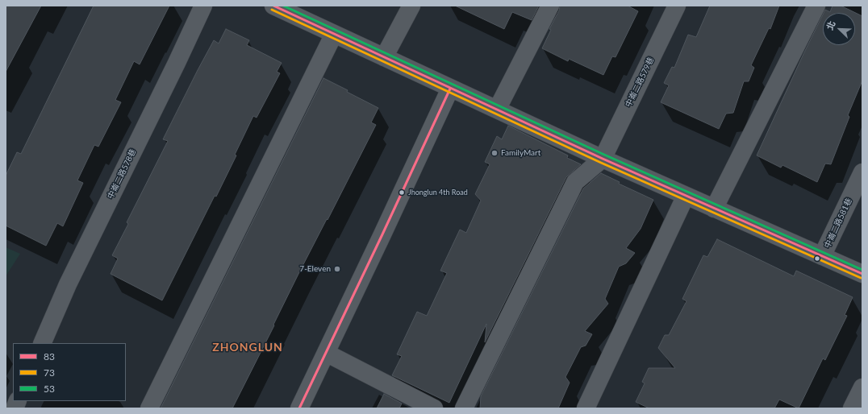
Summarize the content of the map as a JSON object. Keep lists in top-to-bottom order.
{
  "streets": {
    "street": ["中崙二路579巷", "中崙二路578巷", "中崙二路581巷"]
  },
  "districts": ["ZHONGLUN"],
  "places": ["FamilyMart", "Jhonglun 4th Road", "7-Eleven"],
  "lines": ["transit line 83", "transit line 53", "transit line 73"],
  "legend": ["83", "73", "53"],
  "north": "top left"
}
